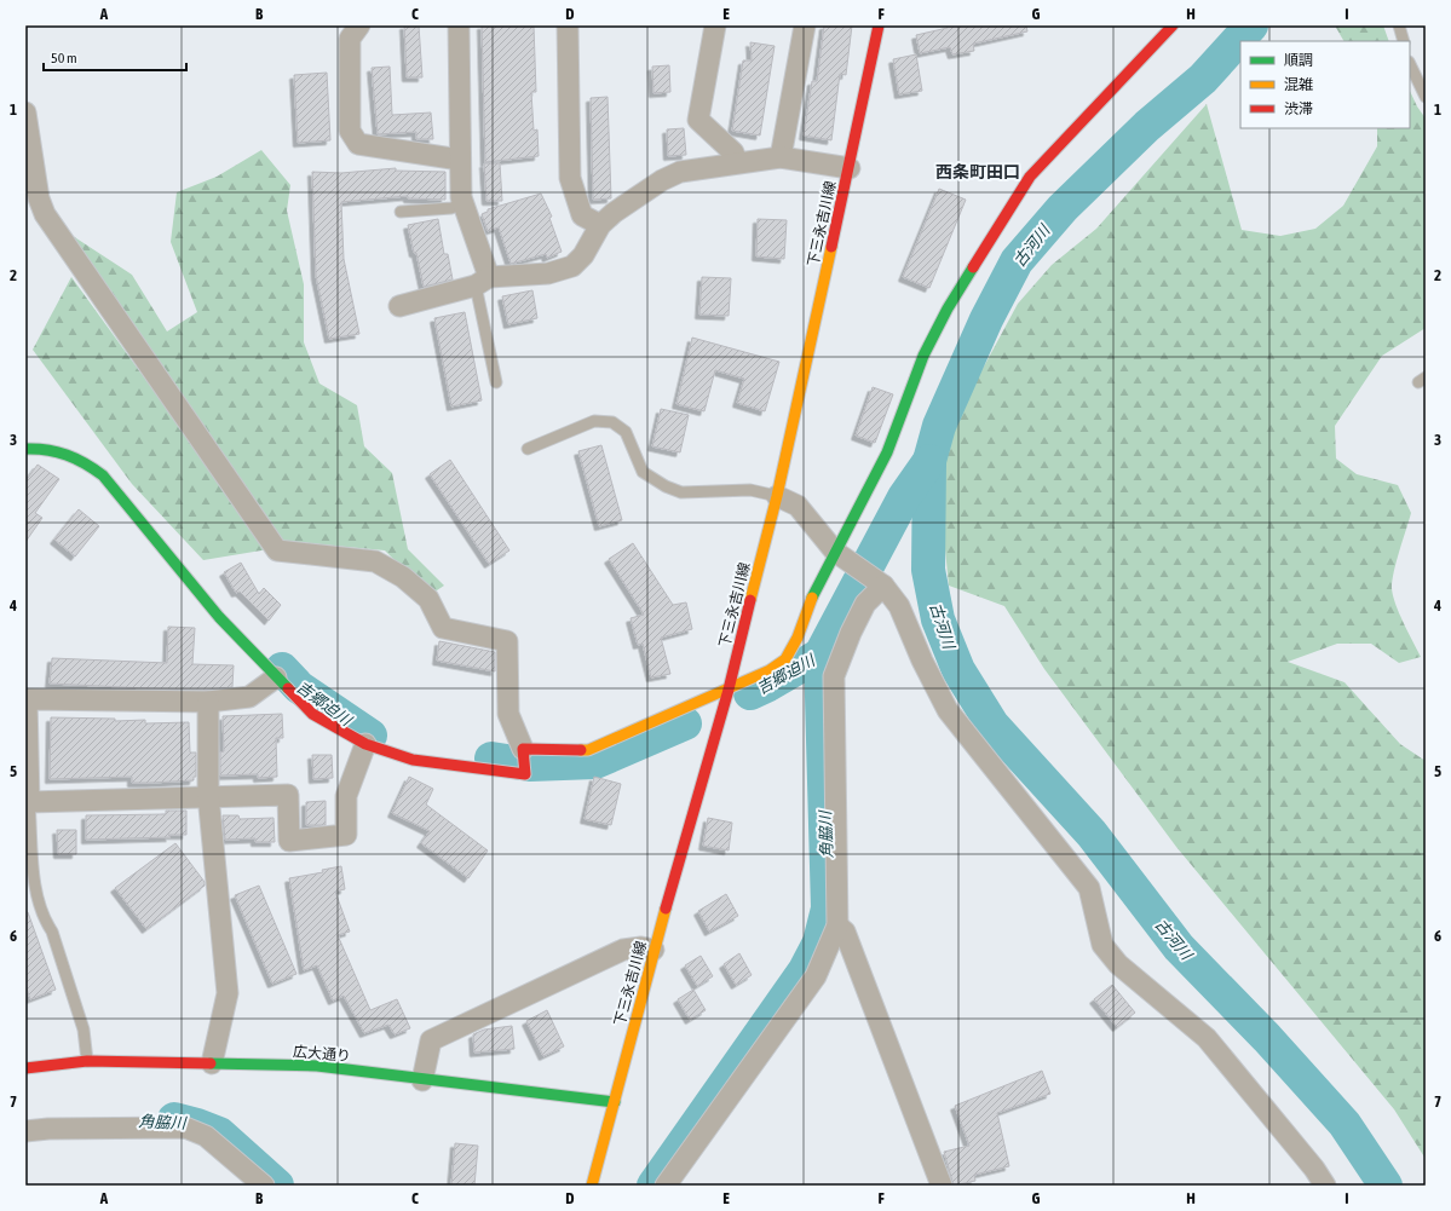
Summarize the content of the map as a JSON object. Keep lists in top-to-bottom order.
{
  "streets": {
    "street": ["下三永吉川線", "広大通り"]
  },
  "crossings": [
    ["下三永吉川線", "広大通り"]
  ],
  "districts": ["西条町田口"],
  "water": ["古河川", "吉郷迫川", "角脇川"],
  "legend": ["順調", "混雑", "渋滞"],
  "scale_bar": "50 m",
  "grid": {
    "columns": [
      "A",
      "B",
      "C",
      "D",
      "E",
      "F",
      "G",
      "H",
      "I"
    ],
    "rows": [
      "1",
      "2",
      "3",
      "4",
      "5",
      "6",
      "7"
    ]
  }
}
